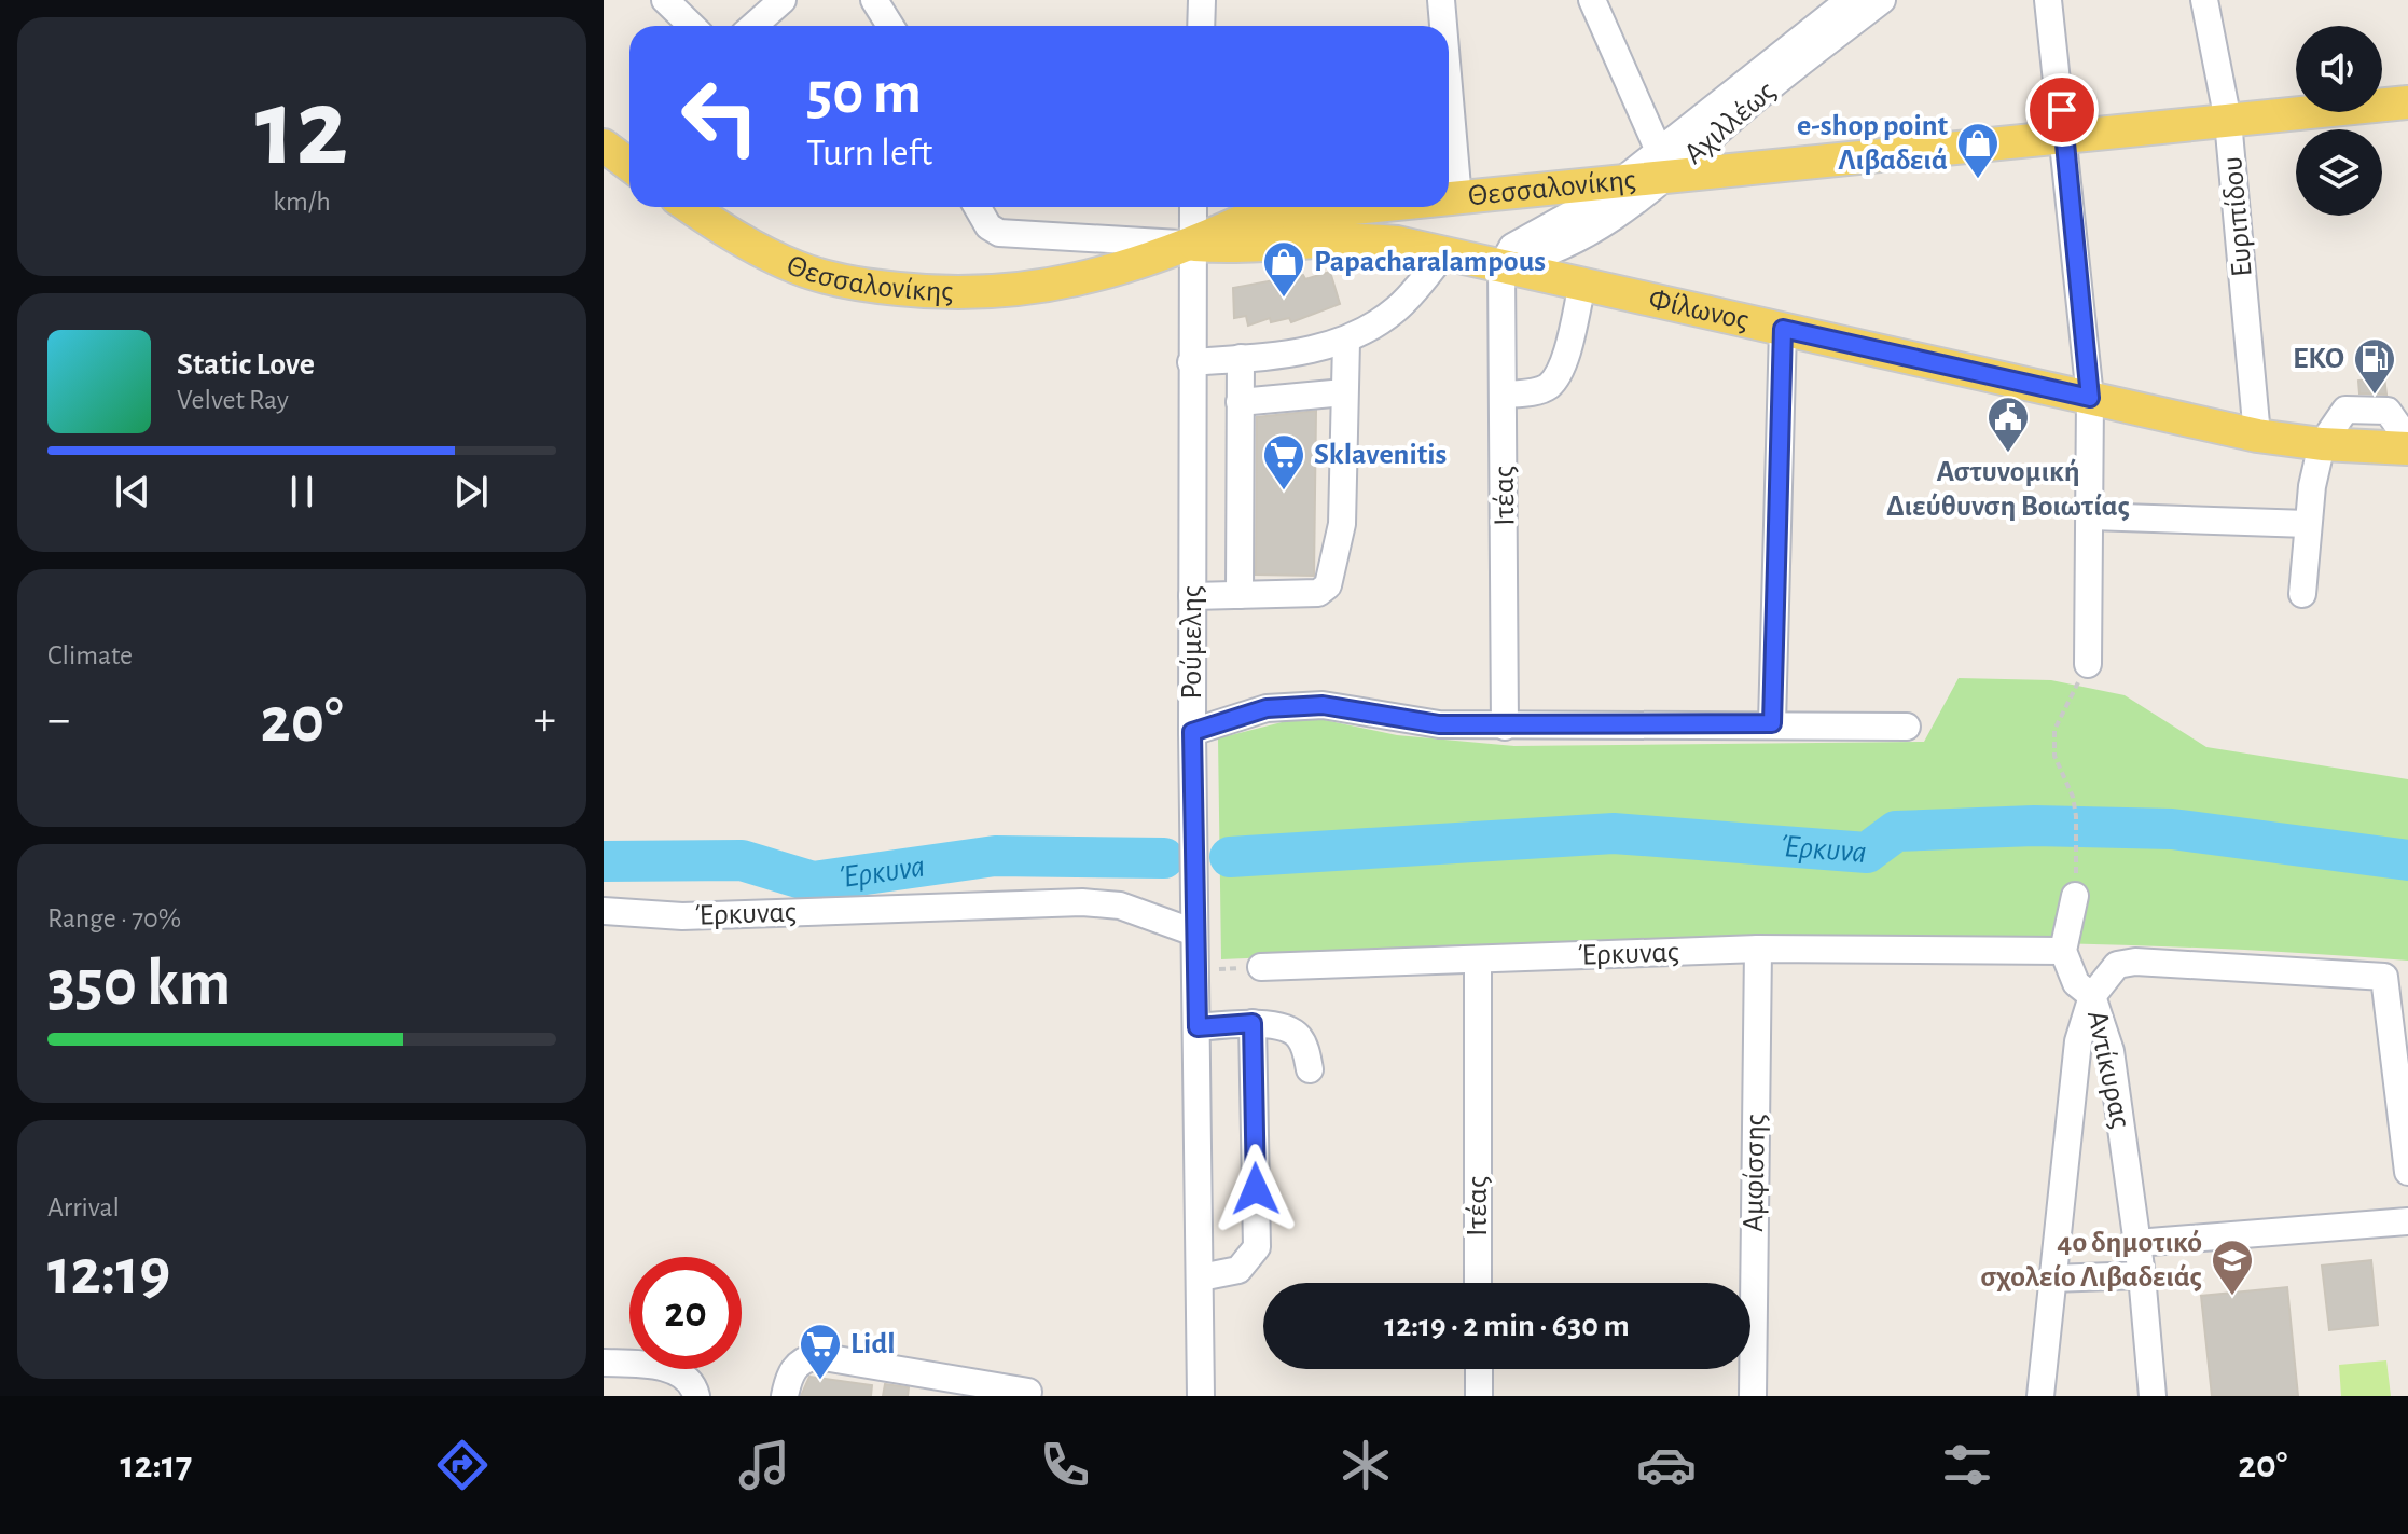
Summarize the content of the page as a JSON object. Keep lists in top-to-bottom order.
{
  "streets": {
    "main road": ["Θεσσαλονίκης", "Φίλωνος"],
    "street": [
      "Αχιλλέως",
      "Ευριπίδου",
      "Ιτέας",
      "Ρούμελης",
      "Έρκυνας",
      "Αντίκυρας",
      "Αμφίσσης"
    ]
  },
  "crossings": [
    ["Αχιλλέως", "Θεσσαλονίκης"],
    ["Αχιλλέως", "Φίλωνος"],
    ["Αχιλλέως", "Ιτέας"],
    ["Θεσσαλονίκης", "Ευριπίδου"],
    ["Θεσσαλονίκης", "Φίλωνος"],
    ["Θεσσαλονίκης", "Ρούμελης"],
    ["Ευριπίδου", "Φίλωνος"],
    ["Φίλωνος", "Ιτέας"],
    ["Φίλωνος", "Ρούμελης"],
    ["Ιτέας", "Έρκυνας"],
    ["Ρούμελης", "Έρκυνας"],
    ["Έρκυνας", "Αμφίσσης"]
  ],
  "water": ["Έρκυνα"],
  "places": {
    "shop": ["e-shop point Λιβαδειά", "Papacharalampous"],
    "fuel station": ["EKO"],
    "public building": ["Αστυνομική Διεύθυνση Βοιωτίας"],
    "supermarket": ["Sklavenitis", "Lidl"],
    "school or university": ["4ο δημοτικό σχολείο Λιβαδειάς"]
  },
  "page": {
    "tile": [
      ["12", "km/h"],
      "Climate",
      ["Range · 70%", "350 km"],
      ["Arrival", "12:19"]
    ],
    "turn": ["50 m", "Turn left"],
    "song": ["Static Love", "Velvet Ray"],
    "heat": ["−", "20°", "+"],
    "limit": "20",
    "trip": "12:19 · 2 min · 630 m",
    "tabs": ["12:17", "20°"]
  }
}
